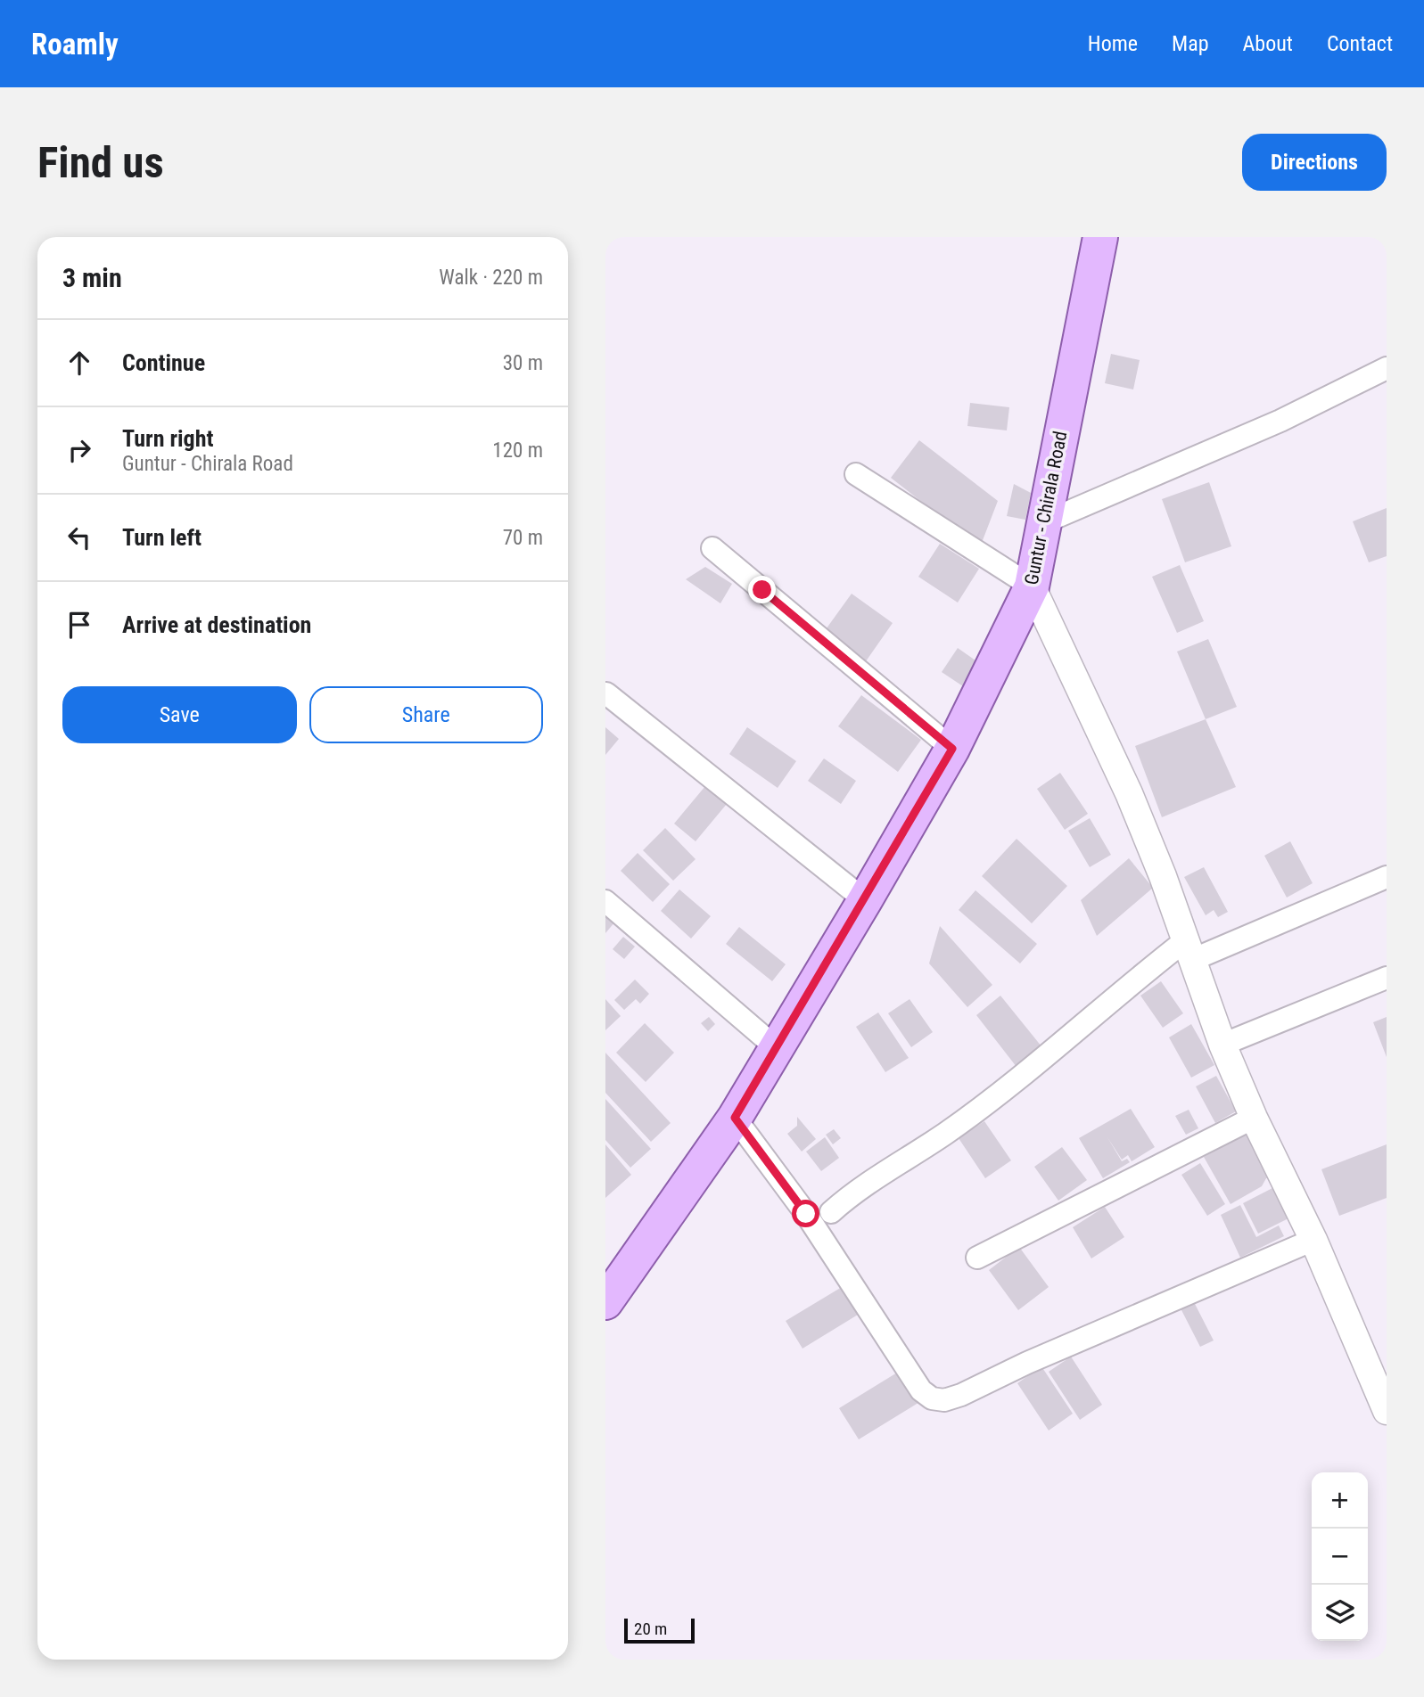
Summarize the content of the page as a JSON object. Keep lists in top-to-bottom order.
{
  "streets": {
    "main road": ["Guntur - Chirala Road"]
  },
  "scale_bar": "20 m",
  "page": {
    "header": "Roamly",
    "nav": [
      "Home",
      "Map",
      "About",
      "Contact"
    ],
    "buttons": [
      "Directions",
      ["Save", "Share"]
    ],
    "title": "Find us",
    "heading": ["3 min", "Walk · 220 m"],
    "list": [
      ["Continue", "30 m"],
      ["Turn right", "Guntur - Chirala Road", "120 m"],
      ["Turn left", "70 m"],
      "Arrive at destination"
    ],
    "map_buttons": ["+", "−"],
    "scale": "20 m"
  }
}
